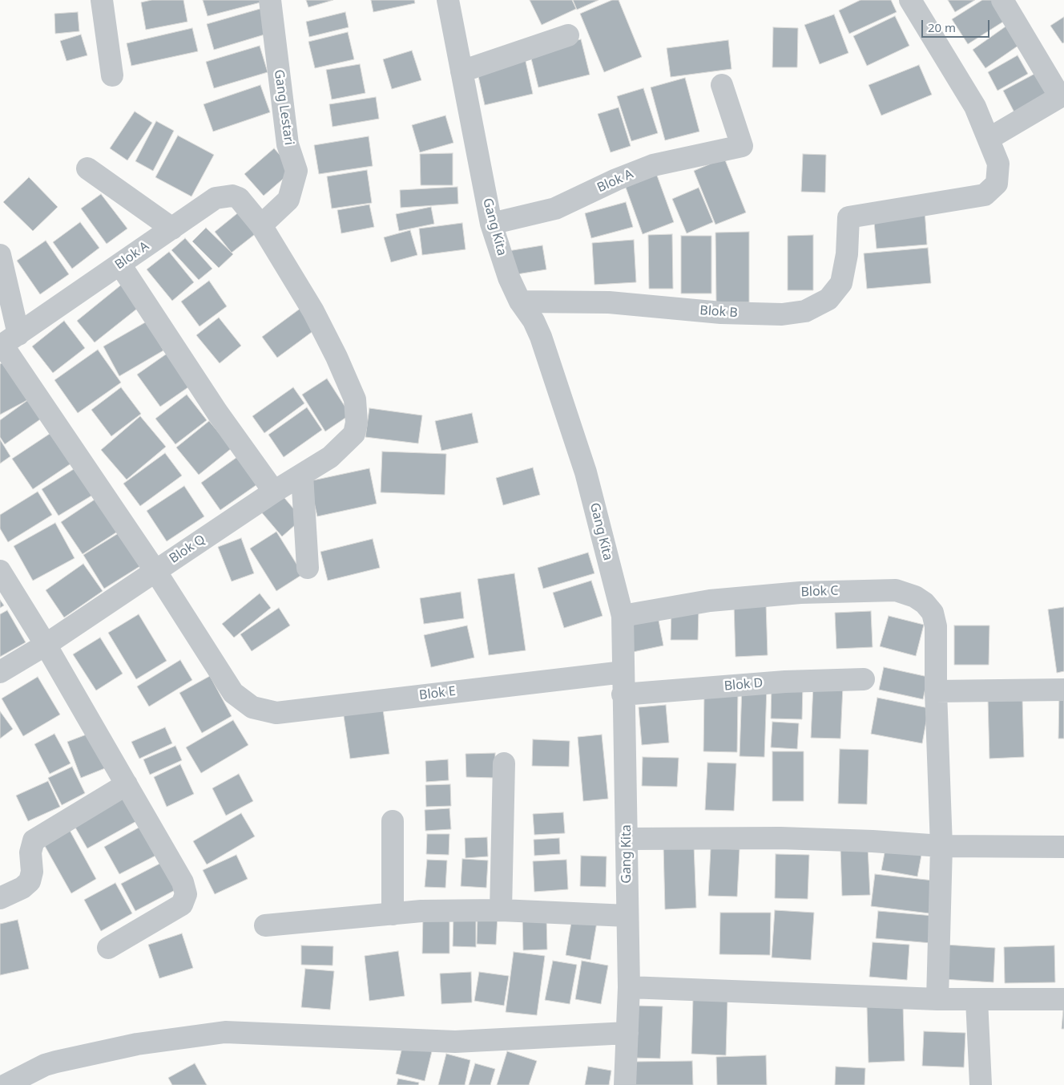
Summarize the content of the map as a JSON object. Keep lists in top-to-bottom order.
{
  "streets": {
    "street": [
      "Gang Lestari",
      "Blok A",
      "Gang Kita",
      "Blok B",
      "Blok Q",
      "Blok C",
      "Blok D",
      "Blok E"
    ]
  },
  "crossings": [
    ["Gang Lestari", "Blok A"],
    ["Gang Lestari", "Blok Q"],
    ["Blok A", "Gang Kita"],
    ["Blok A", "Blok Q"],
    ["Gang Kita", "Blok B"],
    ["Gang Kita", "Blok C"],
    ["Gang Kita", "Blok D"],
    ["Gang Kita", "Blok E"],
    ["Blok Q", "Blok E"]
  ],
  "scale_bar": "20 m"
}
